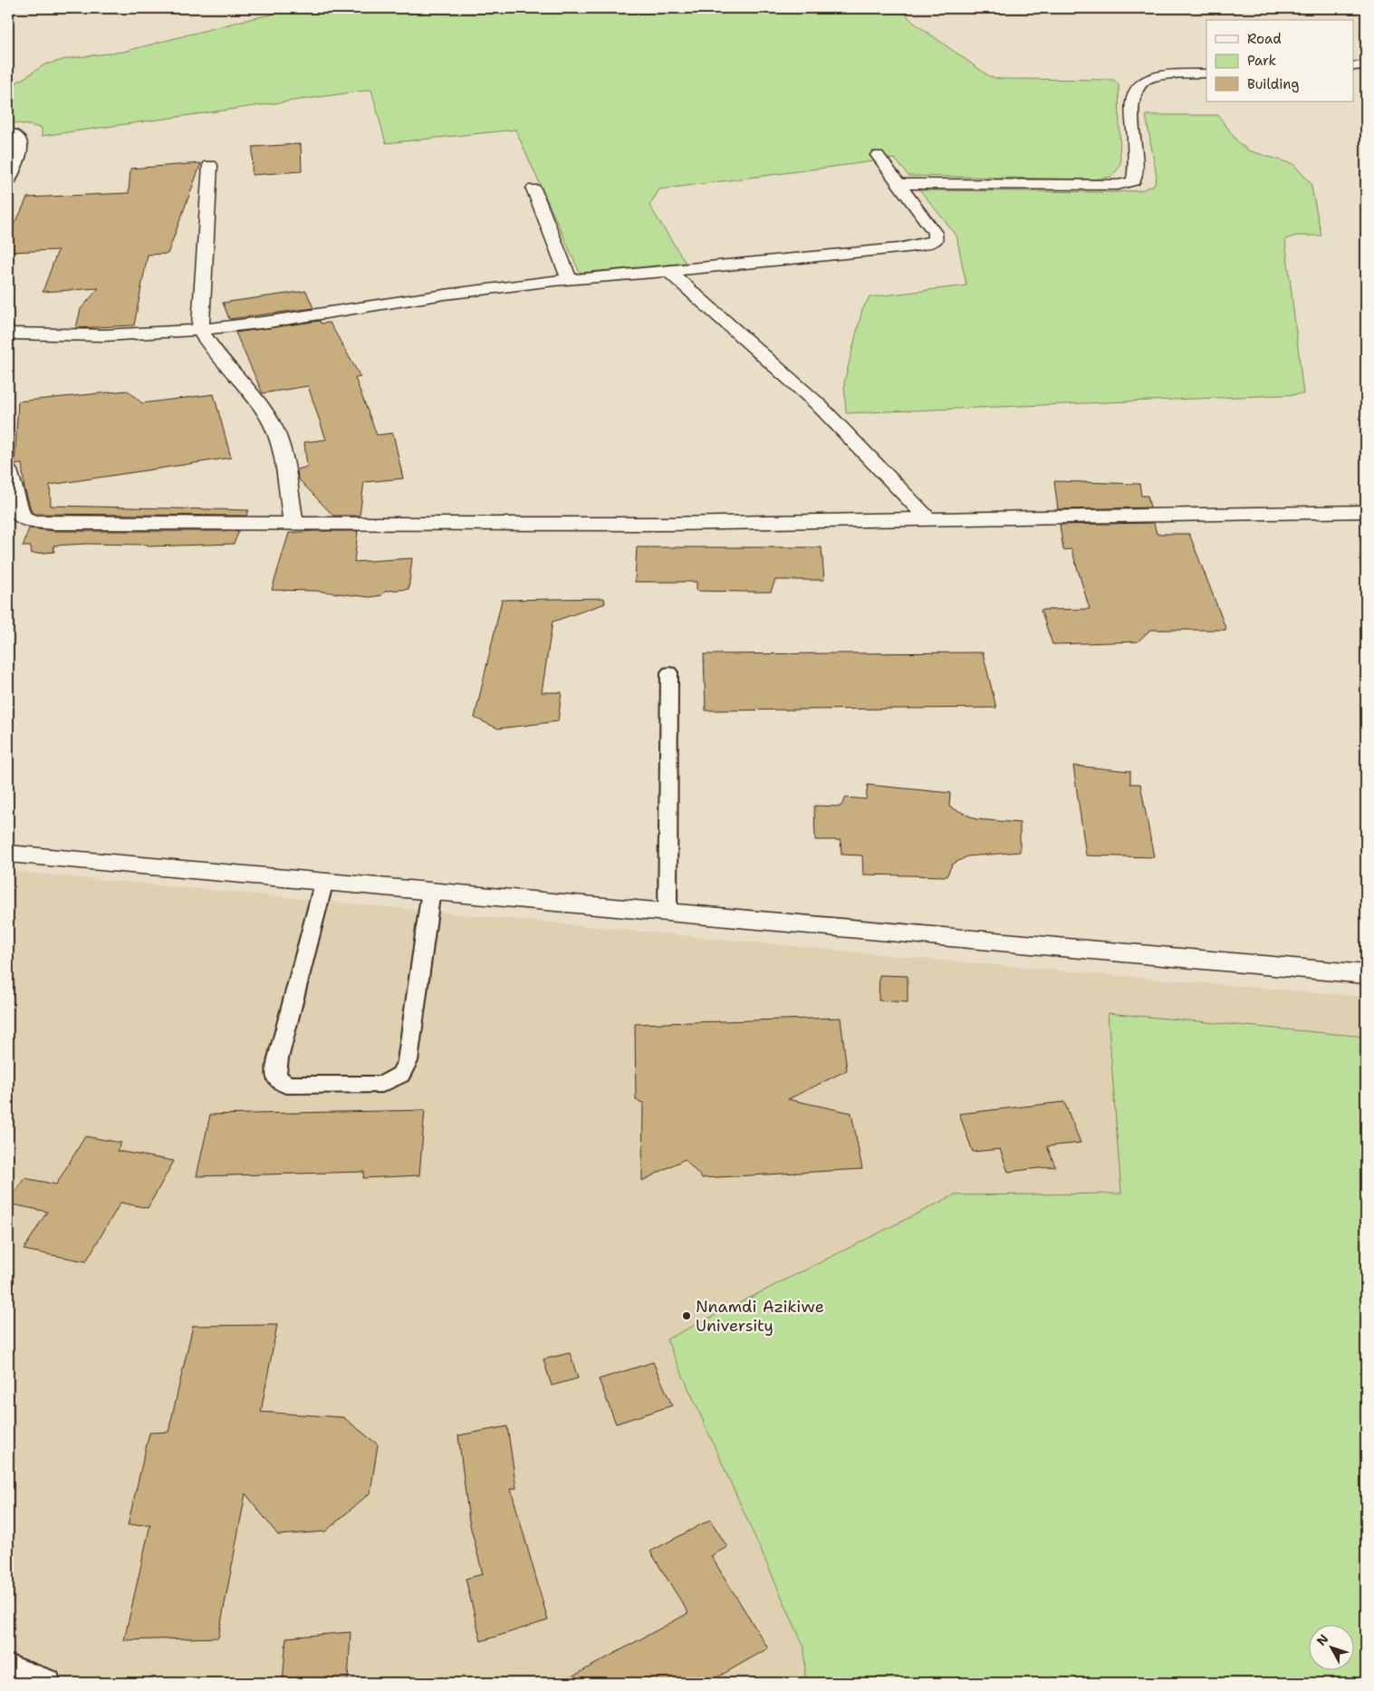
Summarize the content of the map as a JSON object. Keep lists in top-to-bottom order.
{
  "places": ["Nnamdi Azikiwe University"],
  "legend": ["Road", "Park", "Building"],
  "north": "top left"
}
